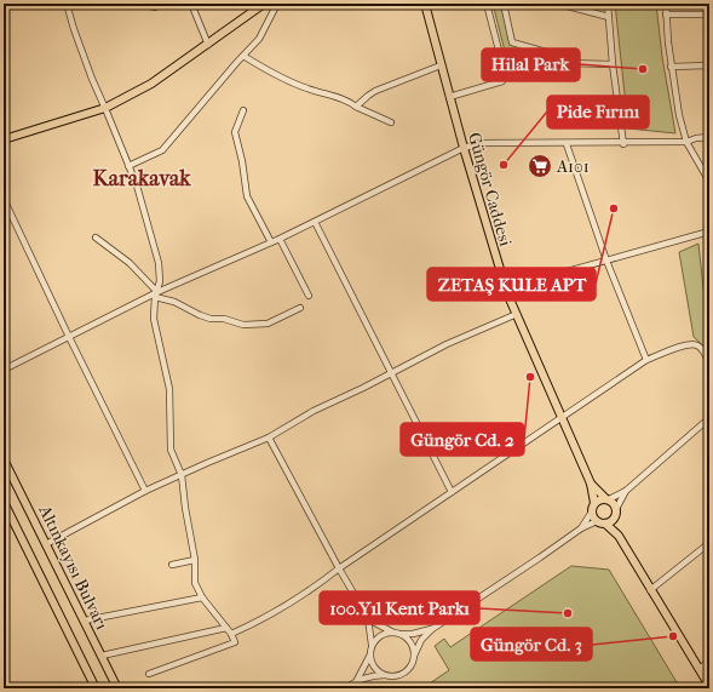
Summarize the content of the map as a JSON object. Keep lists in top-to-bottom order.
{
  "streets": {
    "main road": ["Güngör Caddesi", "Altınkayısı Bulvarı"]
  },
  "districts": ["Karakavak"],
  "places": {
    "other": [
      "Hilal Park",
      "Pide Fırını",
      "ZETAŞ KULE APT",
      "Güngör Cd. 2",
      "100.Yıl Kent Parkı",
      "Güngör Cd. 3"
    ],
    "supermarket": ["A101"]
  }
}
